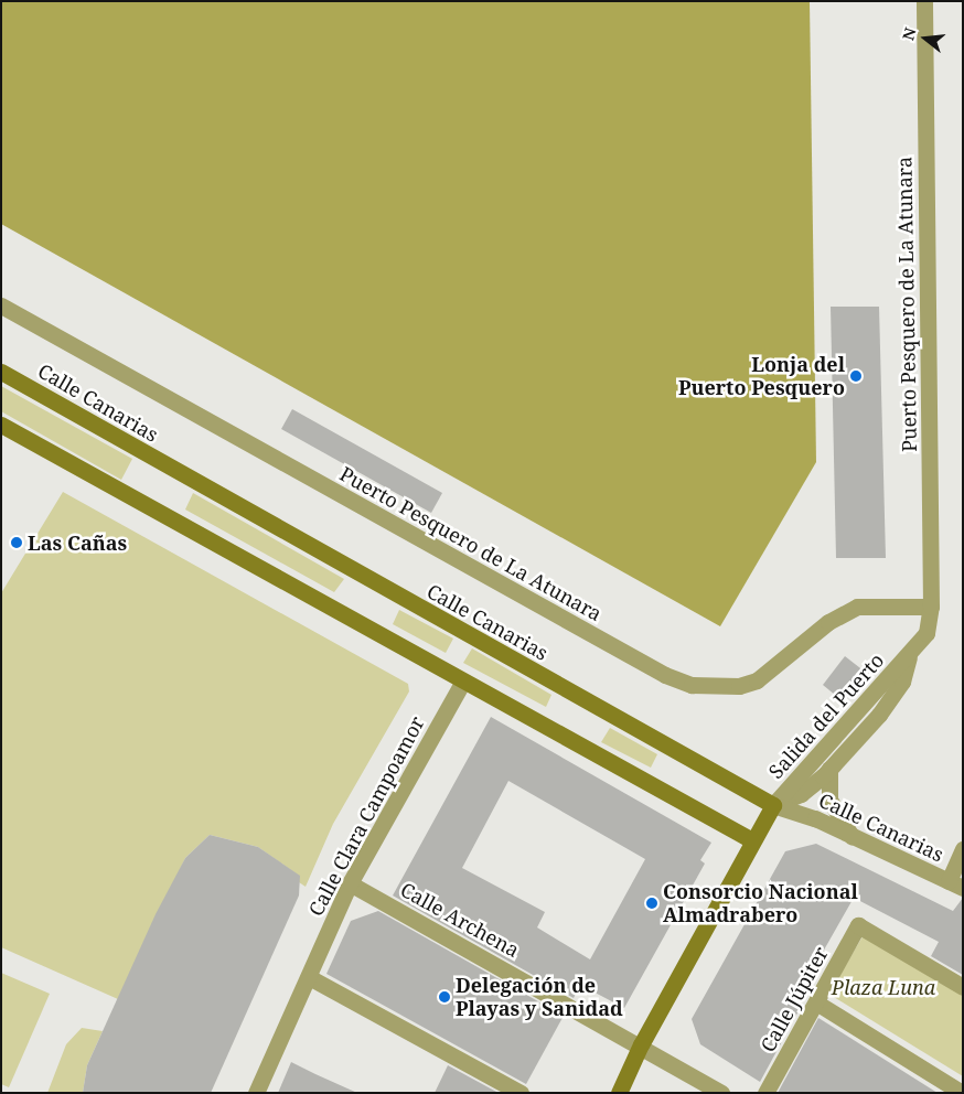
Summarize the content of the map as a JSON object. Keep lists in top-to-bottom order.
{
  "streets": {
    "main road": ["Calle Canarias"],
    "street": [
      "Puerto Pesquero de La Atunara",
      "Salida del Puerto",
      "Calle Clara Campoamor",
      "Calle Archena",
      "Calle Júpiter"
    ]
  },
  "crossings": [
    ["Puerto Pesquero de La Atunara", "Salida del Puerto"],
    ["Calle Canarias", "Salida del Puerto"],
    ["Calle Clara Campoamor", "Calle Archena"]
  ],
  "parks": ["Plaza Luna"],
  "places": [
    "Lonja del Puerto Pesquero",
    "Las Cañas",
    "Consorcio Nacional Almadrabero",
    "Delegación de Playas y Sanidad"
  ],
  "north": "left"
}
